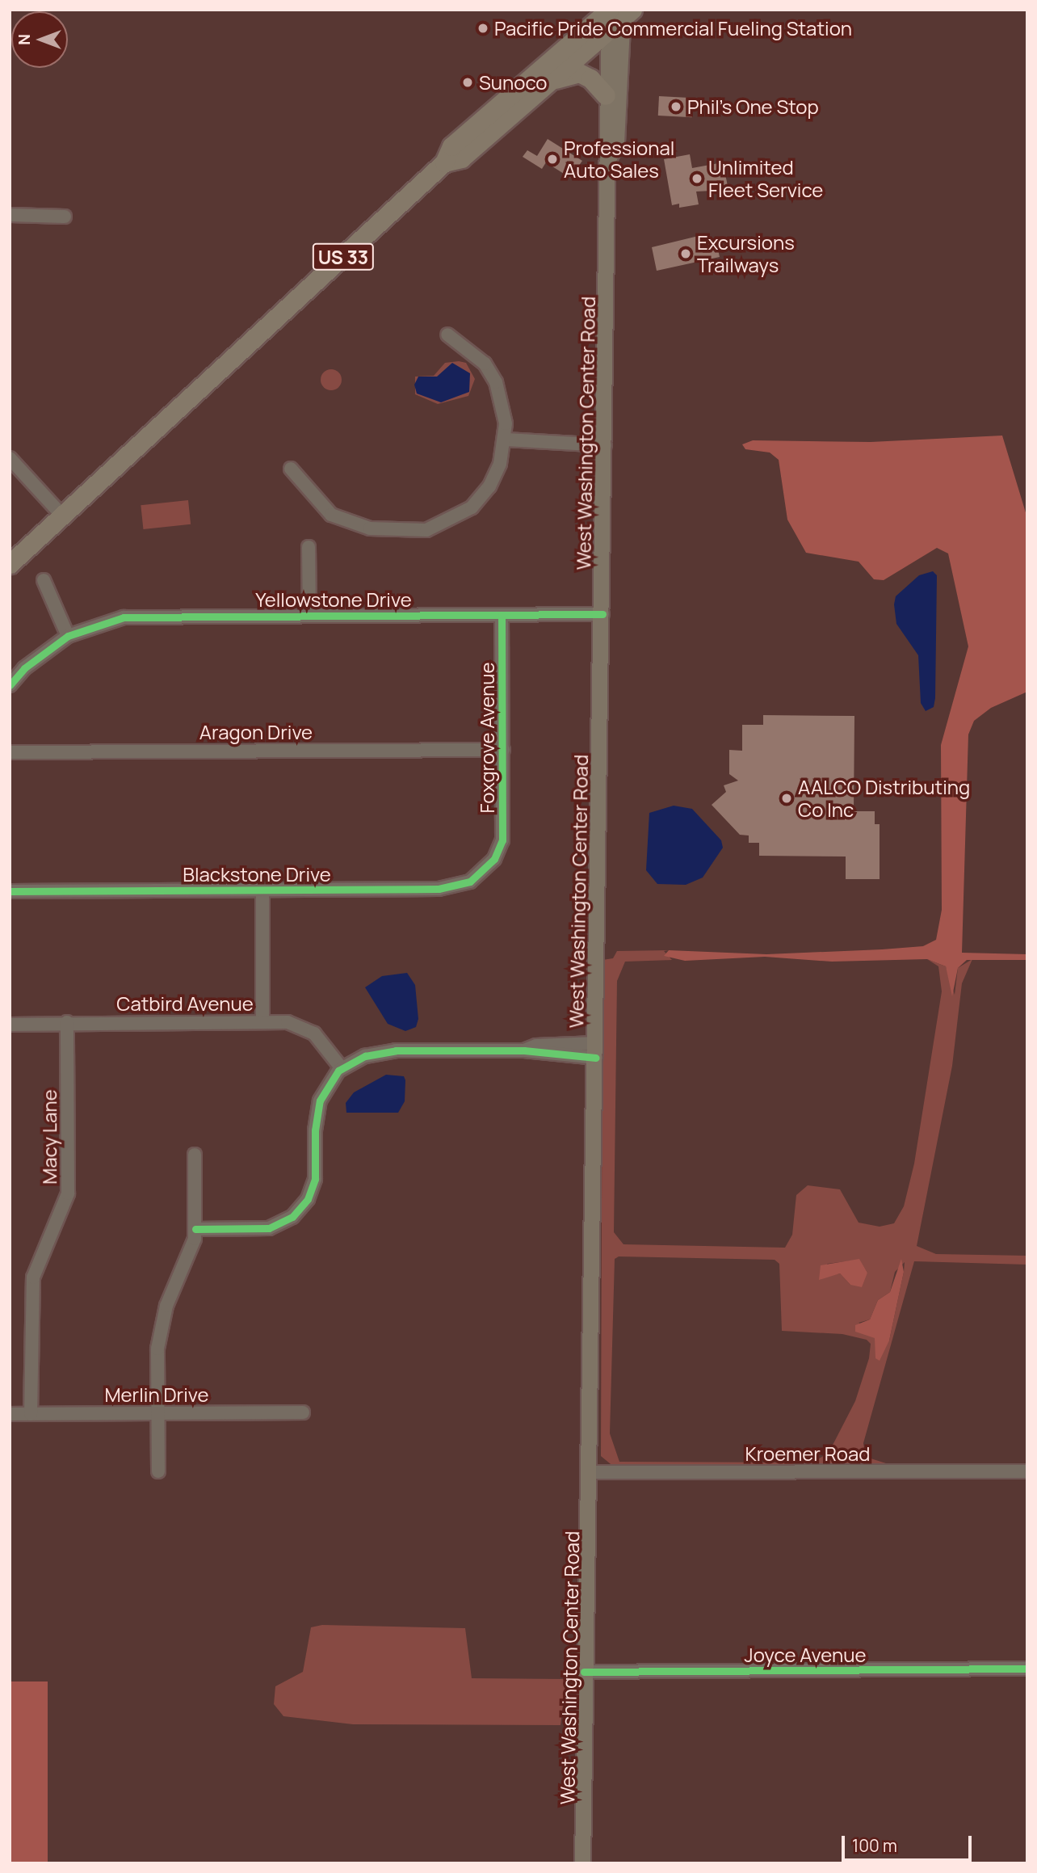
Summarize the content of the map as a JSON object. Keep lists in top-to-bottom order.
{
  "streets": {
    "highway": ["US 33"],
    "main road": ["West Washington Center Road"],
    "street": [
      "Yellowstone Drive",
      "Aragon Drive",
      "Foxgrove Avenue",
      "Blackstone Drive",
      "Catbird Avenue",
      "Macy Lane",
      "Merlin Drive",
      "Kroemer Road",
      "Joyce Avenue"
    ]
  },
  "crossings": [
    ["US 33", "West Washington Center Road"],
    ["West Washington Center Road", "Yellowstone Drive"],
    ["West Washington Center Road", "Kroemer Road"],
    ["West Washington Center Road", "Joyce Avenue"],
    ["Yellowstone Drive", "Foxgrove Avenue"],
    ["Aragon Drive", "Foxgrove Avenue"],
    ["Foxgrove Avenue", "Blackstone Drive"],
    ["Catbird Avenue", "Macy Lane"],
    ["Macy Lane", "Merlin Drive"]
  ],
  "places": [
    "Pacific Pride Commercial Fueling Station",
    "Sunoco",
    "Phil's One Stop",
    "Professional Auto Sales",
    "Unlimited Fleet Service",
    "Excursions Trailways",
    "AALCO Distributing Co Inc"
  ],
  "scale_bar": "100 m",
  "north": "left"
}
